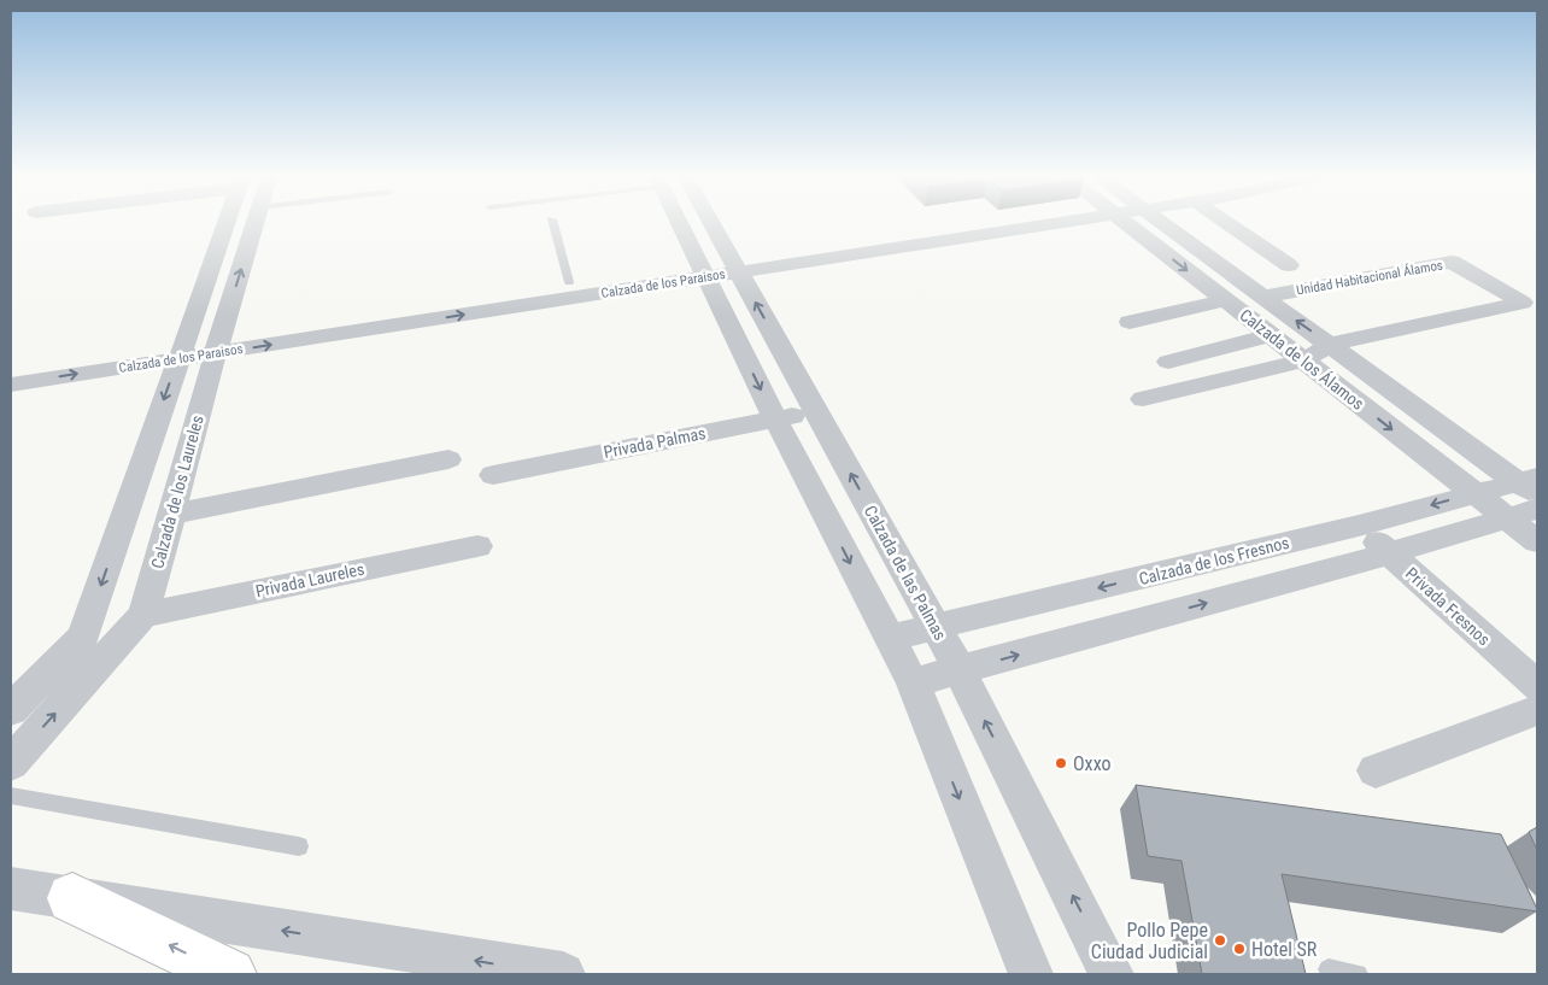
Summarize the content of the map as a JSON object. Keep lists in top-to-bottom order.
{
  "streets": {
    "street": [
      "Unidad Habitacional Álamos",
      "Calzada de los Paraisos",
      "Calzada de los Álamos",
      "Privada Palmas",
      "Calzada de los Laureles",
      "Calzada de los Fresnos",
      "Calzada de las Palmas",
      "Privada Laureles",
      "Privada Fresnos"
    ]
  },
  "crossings": [
    ["Unidad Habitacional Álamos", "Calzada de los Álamos"],
    ["Calzada de los Paraisos", "Calzada de los Laureles"],
    ["Calzada de los Paraisos", "Calzada de las Palmas"],
    ["Calzada de los Álamos", "Calzada de los Fresnos"],
    ["Privada Palmas", "Calzada de las Palmas"],
    ["Calzada de los Laureles", "Privada Laureles"],
    ["Calzada de los Fresnos", "Calzada de las Palmas"],
    ["Calzada de los Fresnos", "Privada Fresnos"]
  ],
  "places": ["Oxxo", "Pollo Pepe Ciudad Judicial", "Hotel SR"]
}
